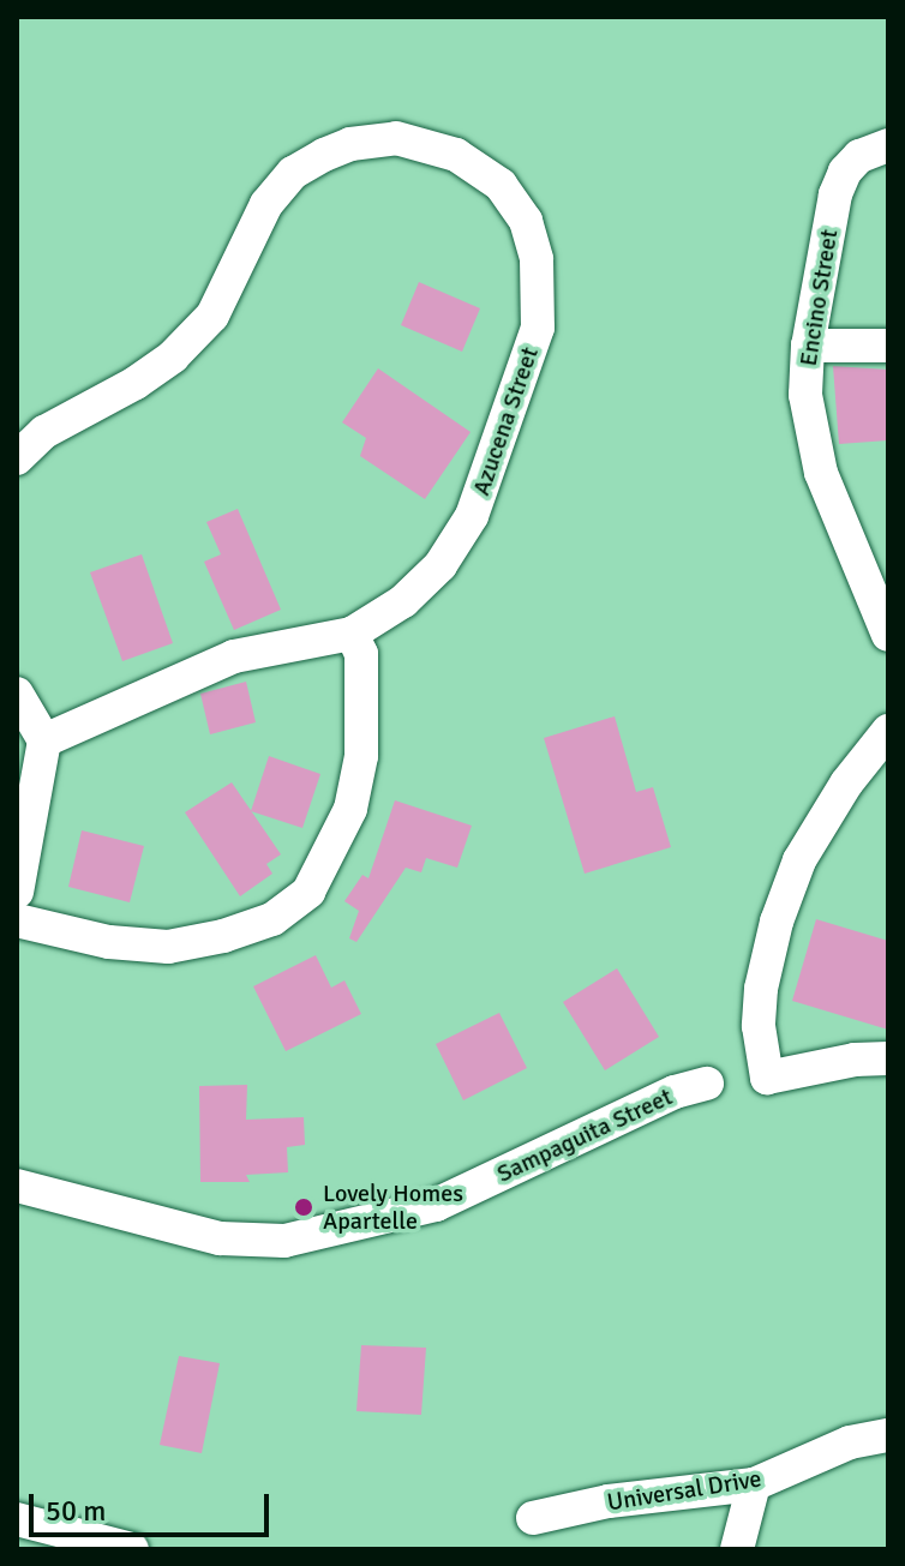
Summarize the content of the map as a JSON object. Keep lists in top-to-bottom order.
{
  "streets": {
    "street": [
      "Encino Street",
      "Azucena Street",
      "Sampaguita Street",
      "Universal Drive"
    ]
  },
  "places": ["Lovely Homes Apartelle"],
  "scale_bar": "50 m"
}
